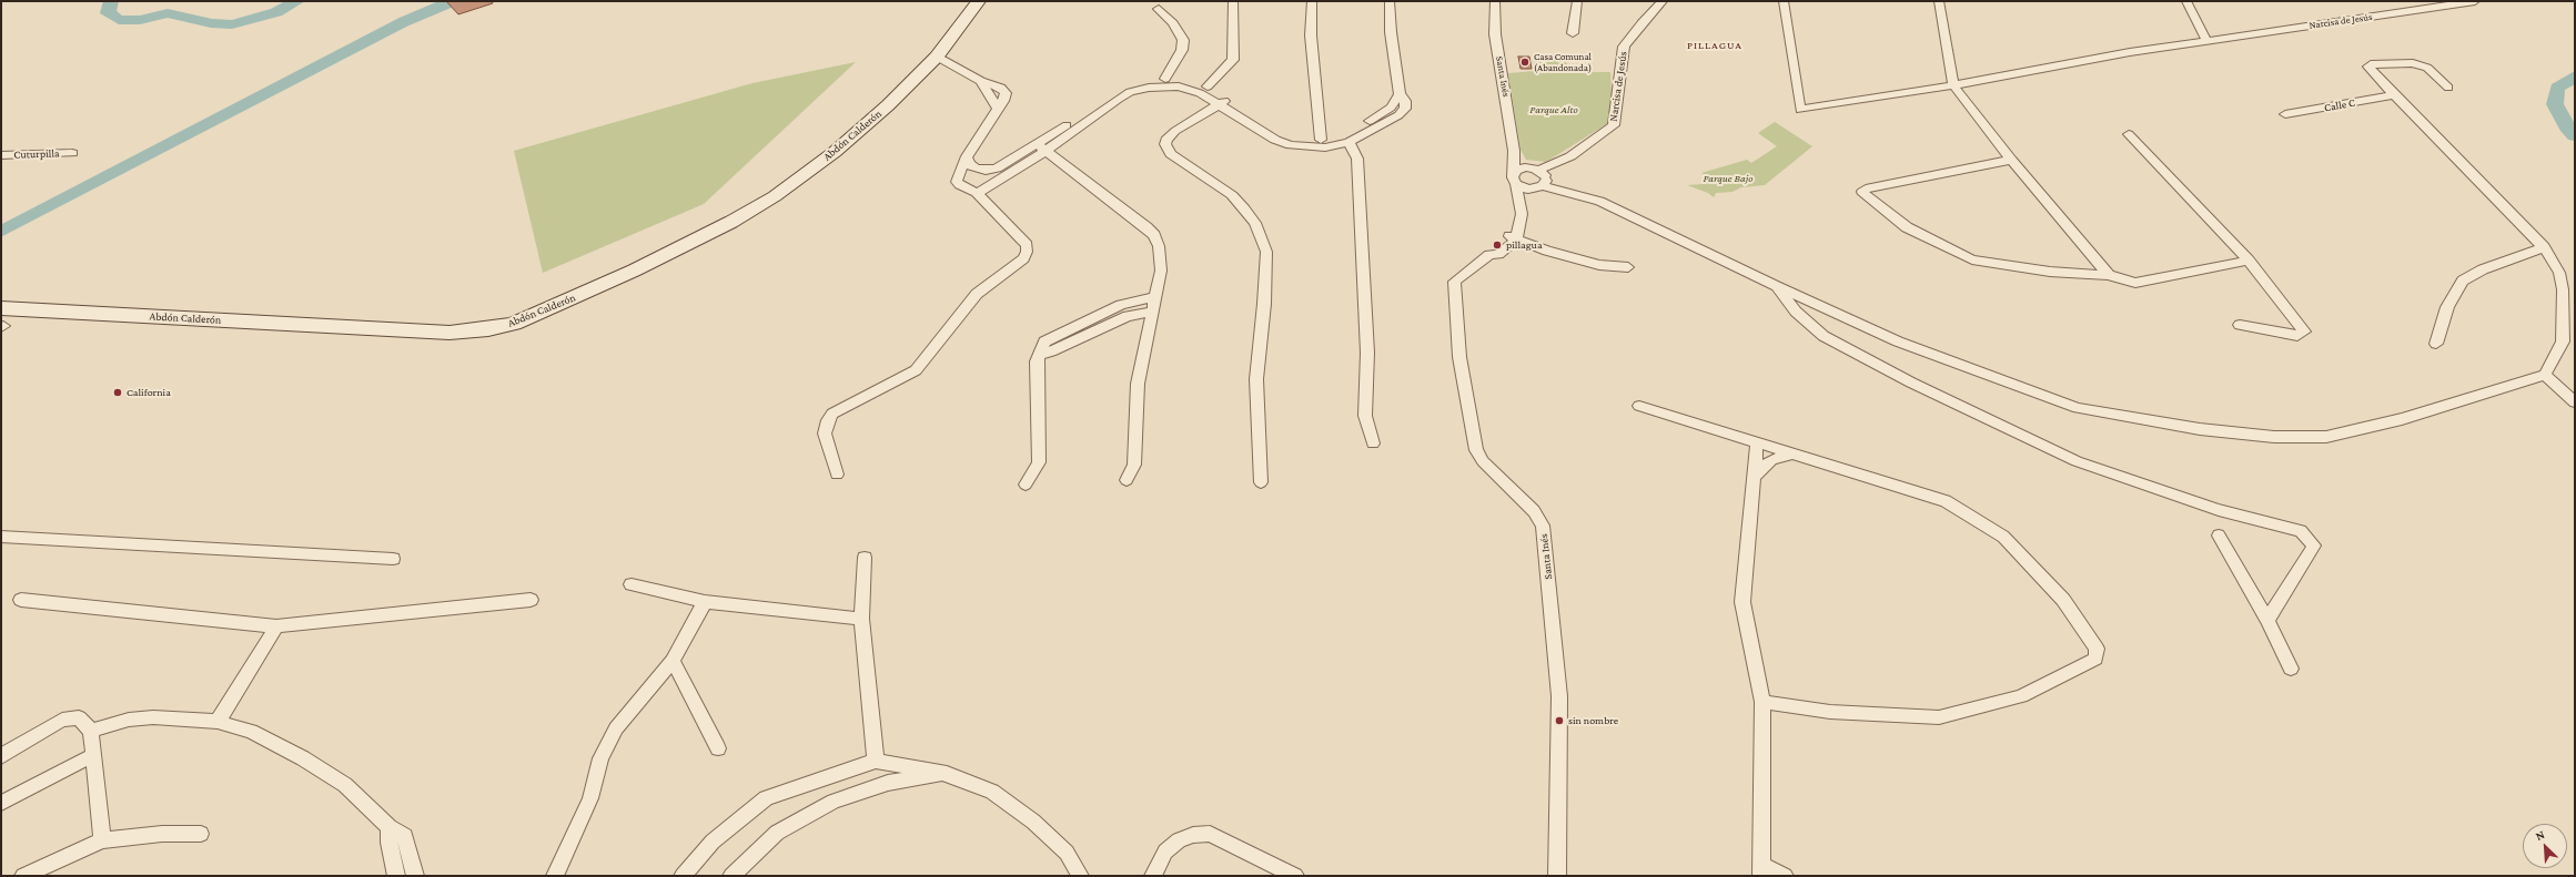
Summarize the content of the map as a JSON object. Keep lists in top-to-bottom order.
{
  "streets": {
    "street": [
      "Narcisa de Jesús",
      "Santa Inés",
      "Calle C",
      "Abdón Calderón",
      "Cuturpilla"
    ]
  },
  "districts": ["PILLAGUA"],
  "parks": ["Parque Alto", "Parque Bajo"],
  "places": [
    "Casa Comunal (Abandonada)",
    "pillagua",
    "California",
    "sin nombre"
  ],
  "north": "top left"
}
